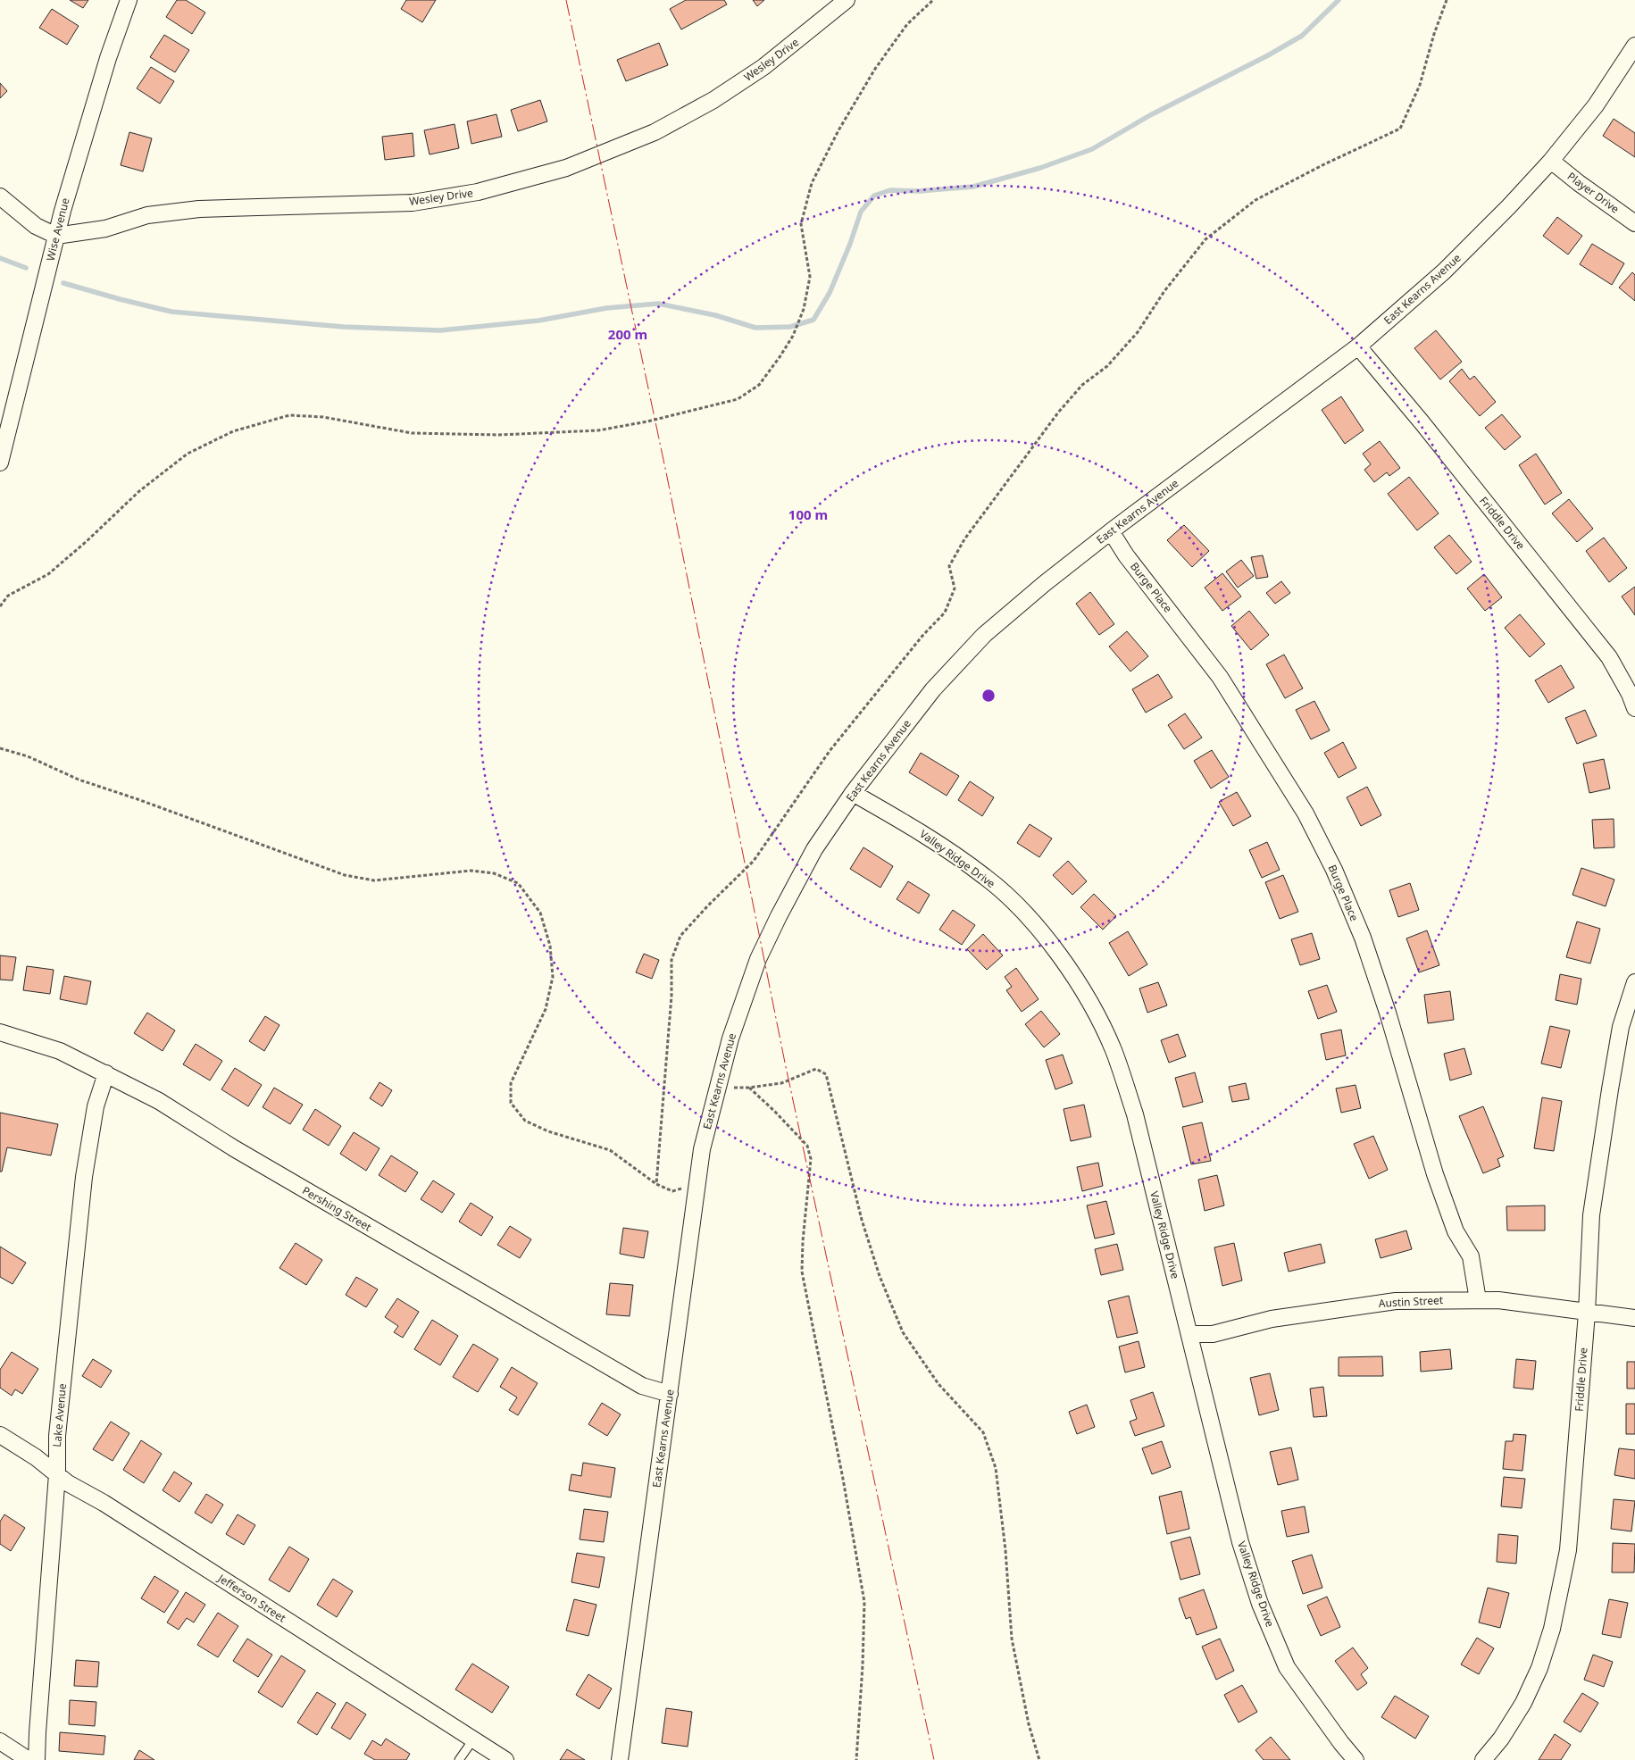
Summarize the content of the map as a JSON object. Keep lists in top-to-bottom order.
{
  "streets": {
    "street": [
      "Wesley Drive",
      "Player Drive",
      "Wise Avenue",
      "East Kearns Avenue",
      "Friddle Drive",
      "Burge Place",
      "Valley Ridge Drive",
      "Pershing Street",
      "Austin Street",
      "Lake Avenue",
      "Jefferson Street"
    ]
  },
  "crossings": [
    ["Wesley Drive", "Wise Avenue"],
    ["Player Drive", "East Kearns Avenue"],
    ["East Kearns Avenue", "Friddle Drive"],
    ["East Kearns Avenue", "Burge Place"],
    ["East Kearns Avenue", "Valley Ridge Drive"],
    ["East Kearns Avenue", "Pershing Street"],
    ["Friddle Drive", "Austin Street"],
    ["Burge Place", "Austin Street"],
    ["Valley Ridge Drive", "Austin Street"],
    ["Pershing Street", "Lake Avenue"],
    ["Lake Avenue", "Jefferson Street"]
  ],
  "rings": ["200 m", "100 m"]
}
